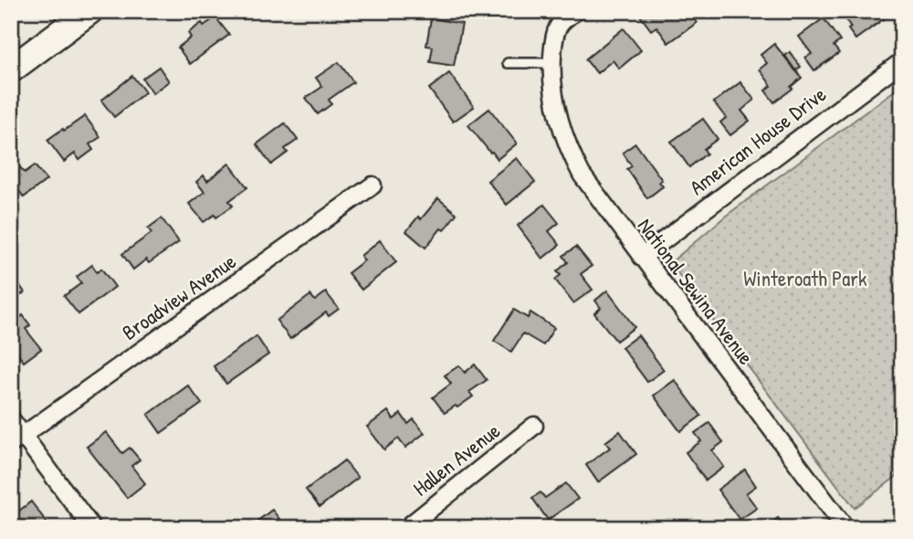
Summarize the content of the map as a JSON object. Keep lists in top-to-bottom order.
{
  "streets": {
    "street": [
      "American House Drive",
      "National Sewina Avenue",
      "Broadview Avenue",
      "Hallen Avenue"
    ]
  },
  "crossings": [
    ["American House Drive", "National Sewina Avenue"]
  ],
  "parks": ["Winteroath Park"]
}
